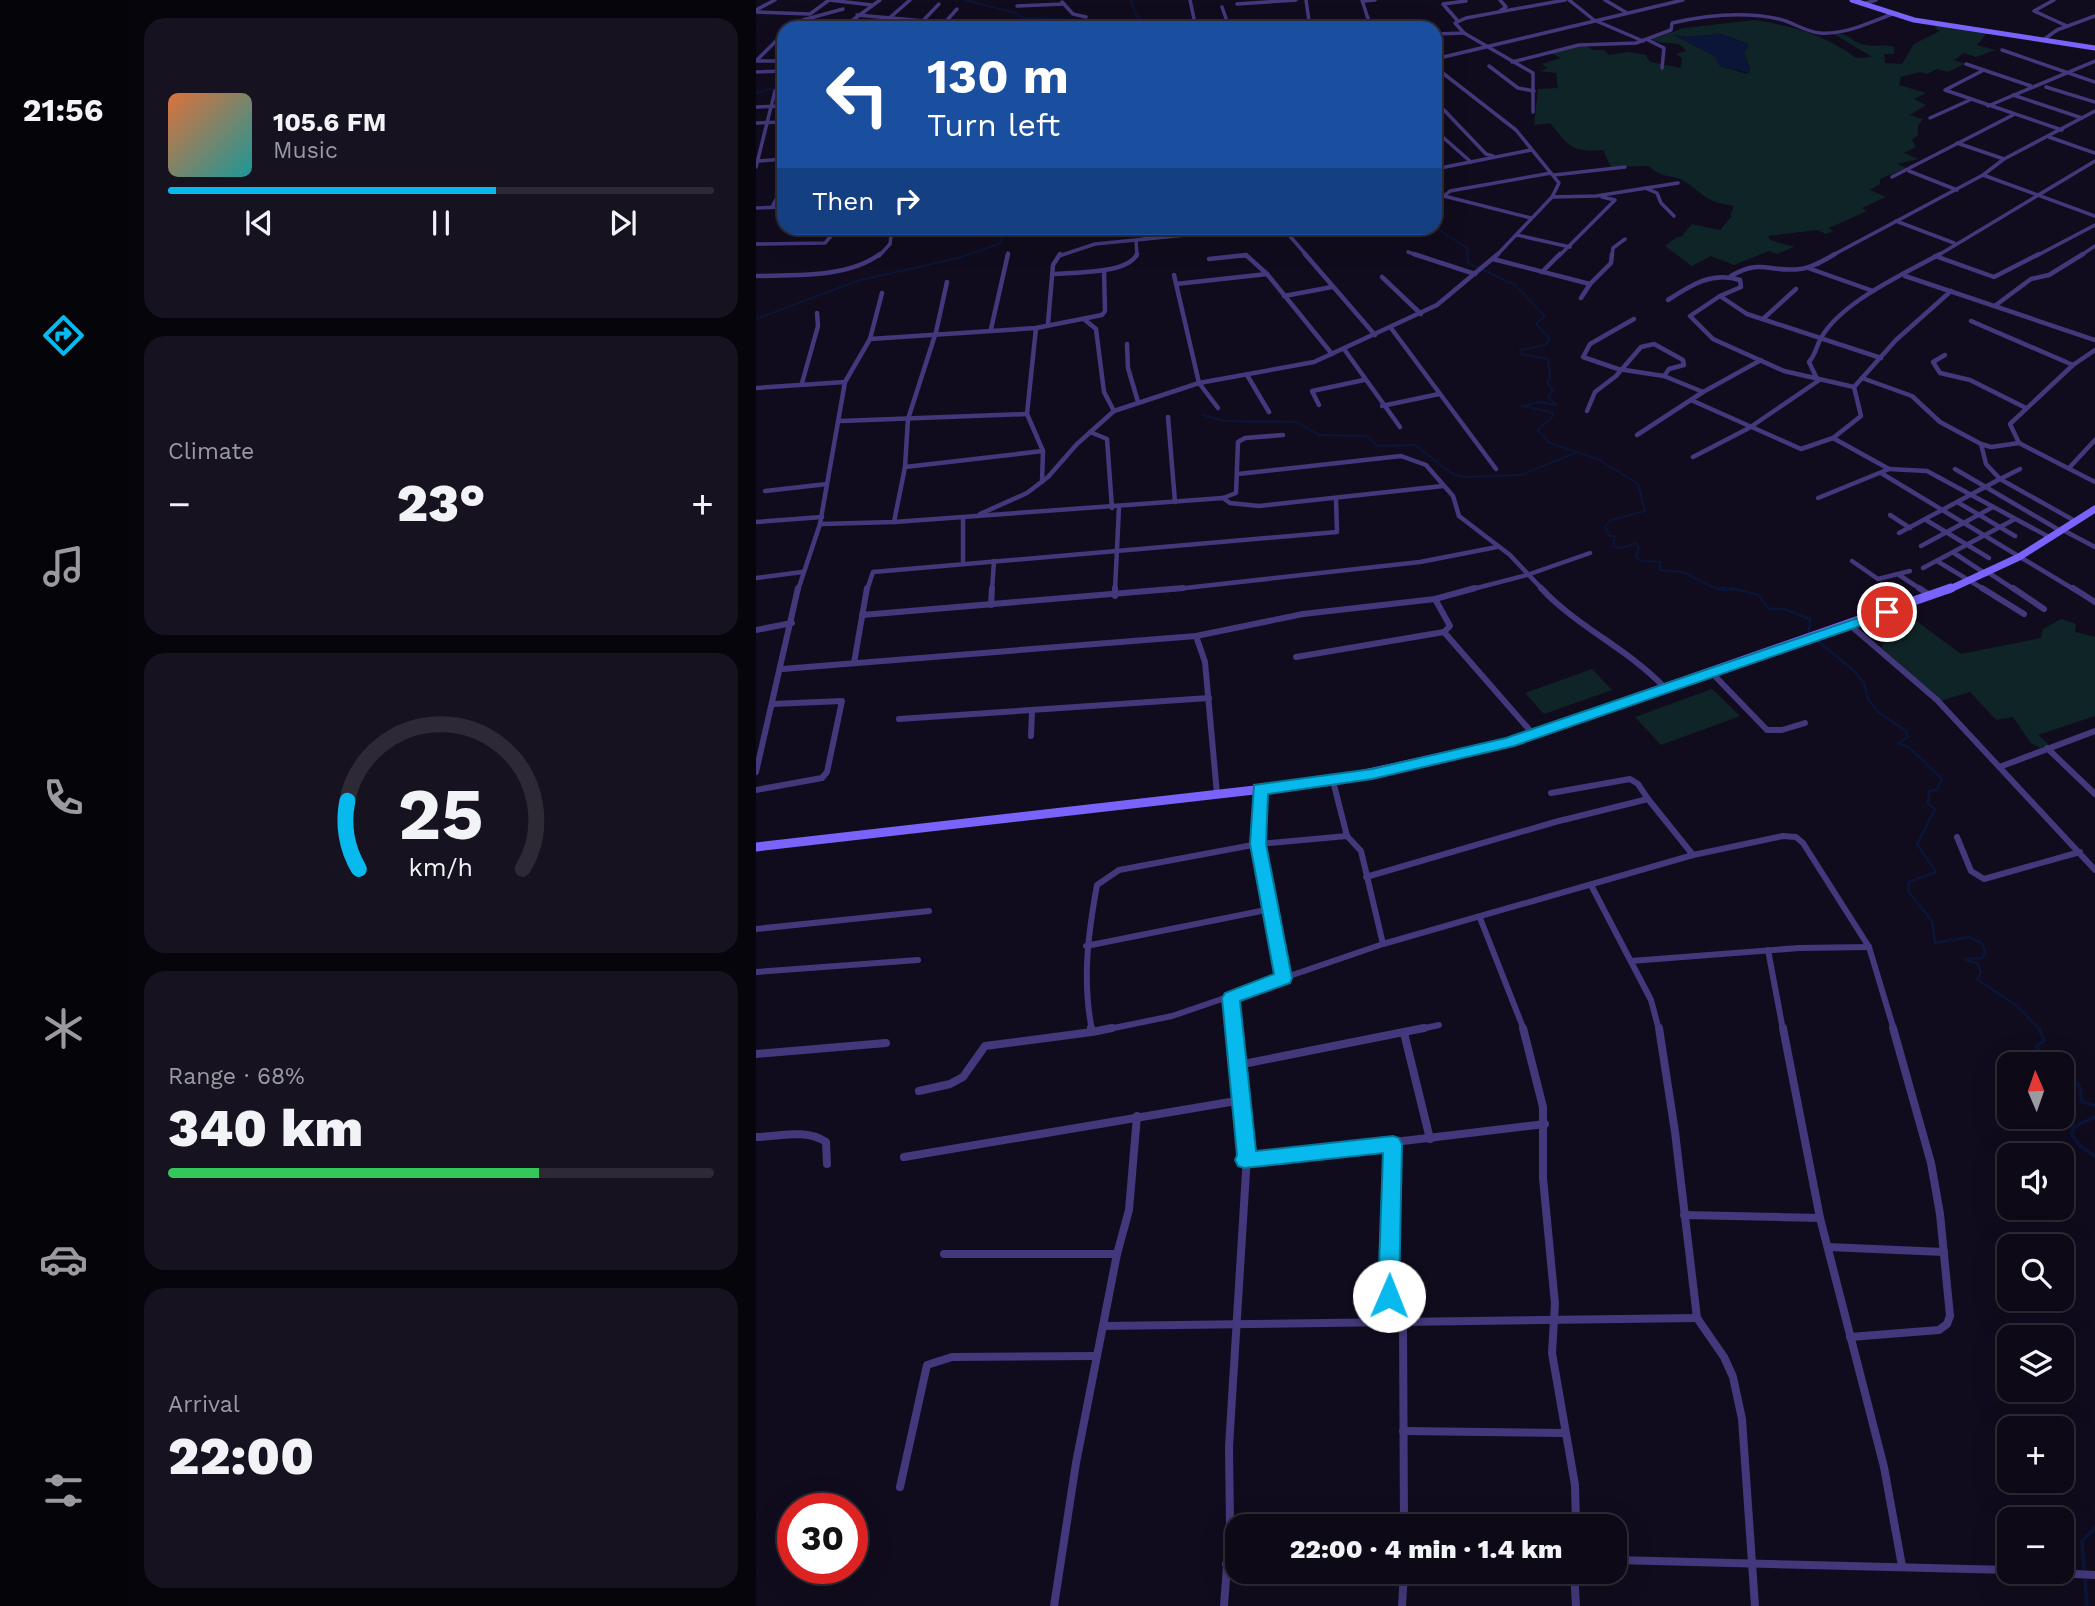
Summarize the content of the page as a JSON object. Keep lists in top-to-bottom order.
{
  "north": "top",
  "page": {
    "tabs": "21:56",
    "turn": ["130 m", "Turn left"],
    "song": ["105.6 FM", "Music"],
    "then": "Then",
    "tile": [
      "Climate",
      ["Range · 68%", "340 km"],
      ["Arrival", "22:00"]
    ],
    "heat": ["−", "23°", "+"],
    "map_buttons": ["+", "−"],
    "limit": "30",
    "trip": "22:00 · 4 min · 1.4 km",
    "gauge": ["25", "km/h"]
  }
}
